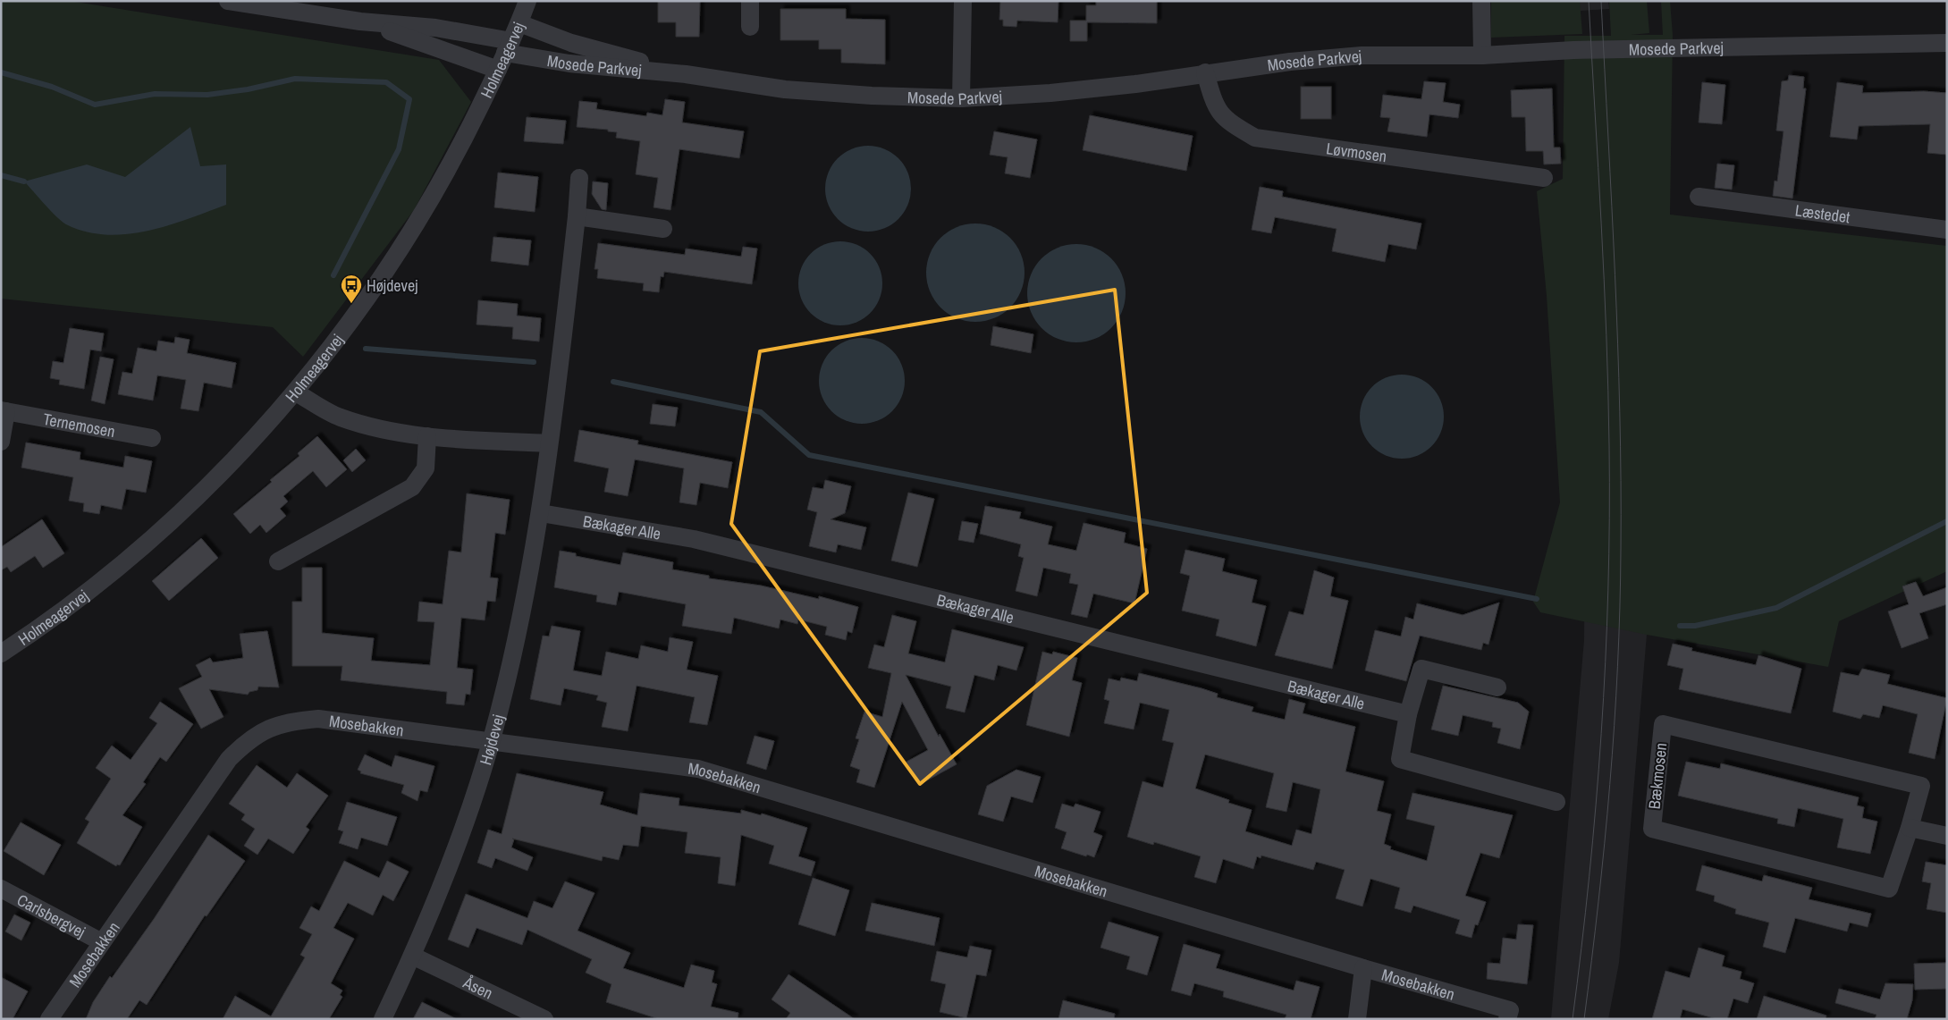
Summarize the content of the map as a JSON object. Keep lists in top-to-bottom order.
{
  "streets": {
    "street": [
      "Mosede Parkvej",
      "Holmeagervej",
      "Løvmosen",
      "Læstedet",
      "Ternemosen",
      "Bækager Alle",
      "Mosebakken",
      "Højdevej",
      "Bækmosen",
      "Carlsbergvej",
      "Åsen"
    ]
  },
  "crossings": [
    ["Mosede Parkvej", "Holmeagervej"],
    ["Mosede Parkvej", "Løvmosen"],
    ["Bækager Alle", "Højdevej"],
    ["Mosebakken", "Højdevej"],
    ["Mosebakken", "Carlsbergvej"],
    ["Højdevej", "Åsen"]
  ],
  "places": {
    "bus stop": ["Højdevej"]
  }
}
